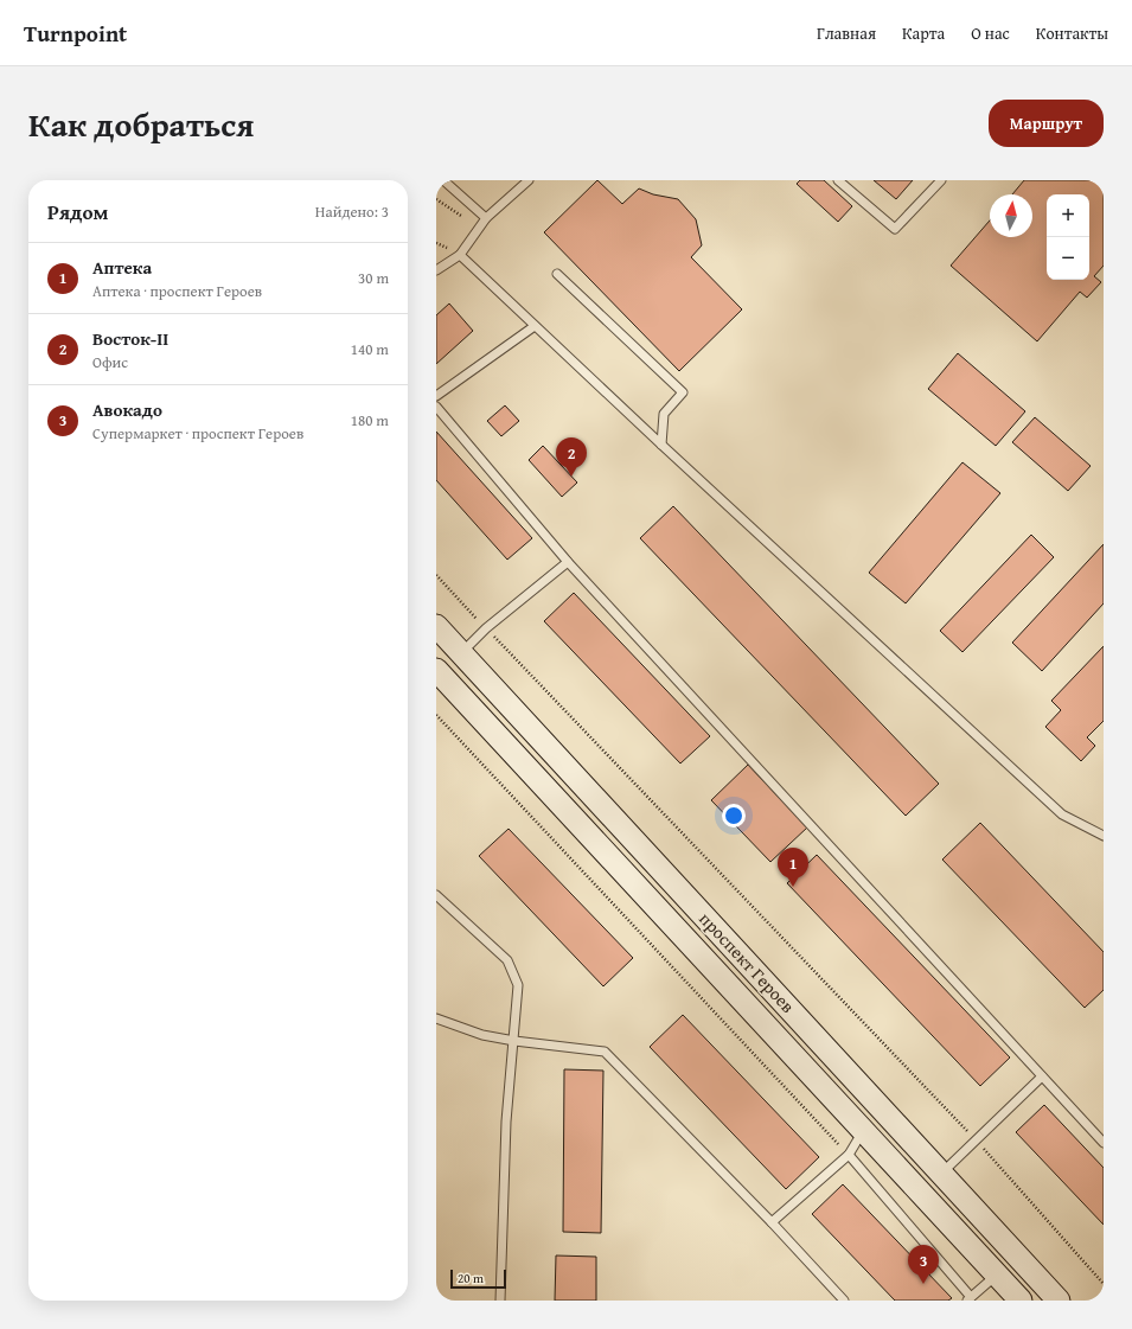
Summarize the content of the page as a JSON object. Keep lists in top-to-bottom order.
{
  "streets": {
    "main road": ["проспект Героев"]
  },
  "scale_bar": "20 m",
  "north": "top",
  "page": {
    "header": "Turnpoint",
    "nav": [
      "Главная",
      "Карта",
      "О нас",
      "Контакты"
    ],
    "title": "Как добраться",
    "buttons": "Маршрут",
    "heading": ["Рядом", "Найдено: 3"],
    "map_buttons": ["+", "−"],
    "list": [
      {
        "mark": "1",
        "name": "Аптека",
        "note": "Аптека · проспект Героев",
        "value": "30 m"
      },
      {
        "mark": "2",
        "name": "Восток-II",
        "note": "Офис",
        "value": "140 m"
      },
      {
        "mark": "3",
        "name": "Авокадо",
        "note": "Супермаркет · проспект Героев",
        "value": "180 m"
      }
    ],
    "pins": ["2", "1", "3"],
    "scale": "20 m"
  }
}
